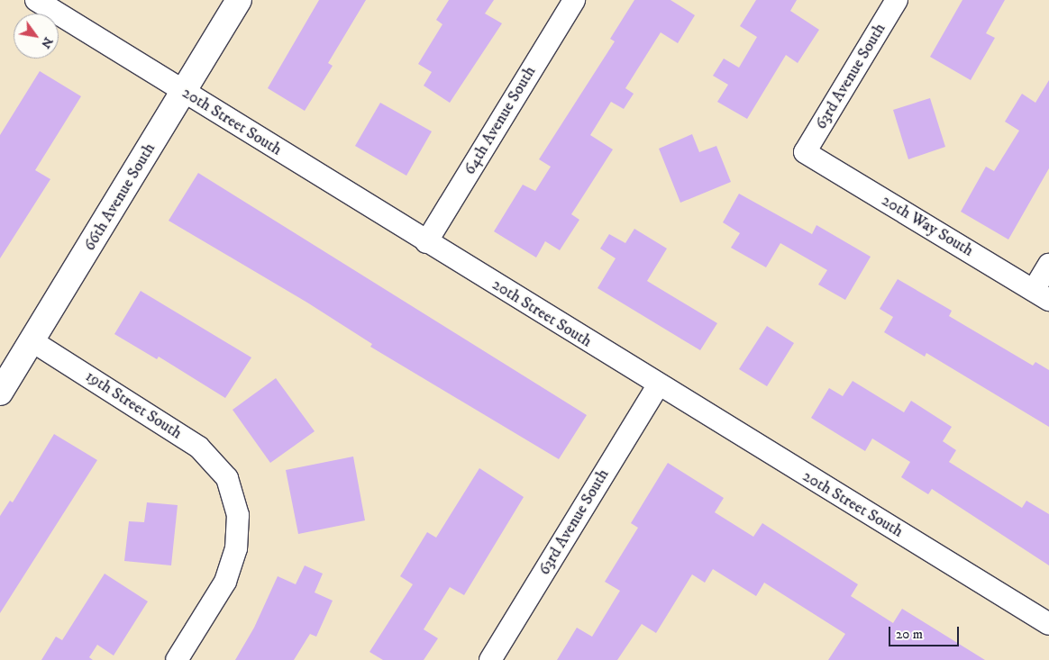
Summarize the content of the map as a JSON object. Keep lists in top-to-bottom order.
{
  "streets": {
    "street": [
      "63rd Avenue South",
      "64th Avenue South",
      "20th Street South",
      "66th Avenue South",
      "20th Way South",
      "19th Street South"
    ]
  },
  "crossings": [
    ["63rd Avenue South", "20th Street South"],
    ["63rd Avenue South", "20th Way South"],
    ["64th Avenue South", "20th Street South"],
    ["20th Street South", "66th Avenue South"],
    ["66th Avenue South", "19th Street South"]
  ],
  "scale_bar": "20 m",
  "north": "bottom right"
}
